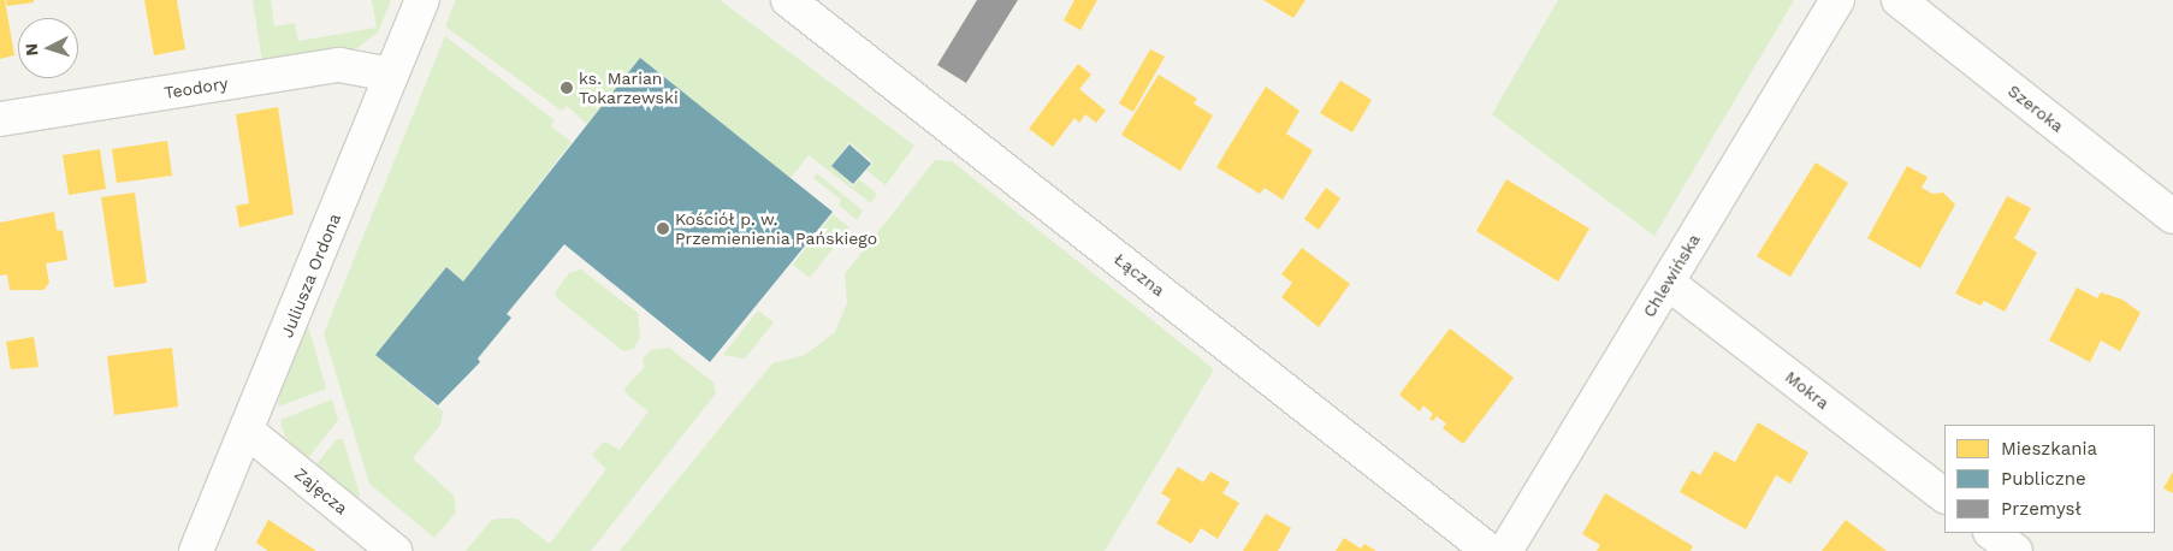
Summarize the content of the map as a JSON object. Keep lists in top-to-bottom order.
{
  "streets": {
    "street": [
      "Teodory",
      "Szeroka",
      "Łączna",
      "Juliusza Ordona",
      "Chlewińska",
      "Mokra",
      "Zajęcza"
    ]
  },
  "crossings": [
    ["Teodory", "Juliusza Ordona"],
    ["Juliusza Ordona", "Zajęcza"],
    ["Chlewińska", "Mokra"]
  ],
  "places": ["ks. Marian Tokarzewski", "Kościół p. w. Przemienienia Pańskiego"],
  "legend": ["Mieszkania", "Publiczne", "Przemysł"],
  "north": "left"
}
